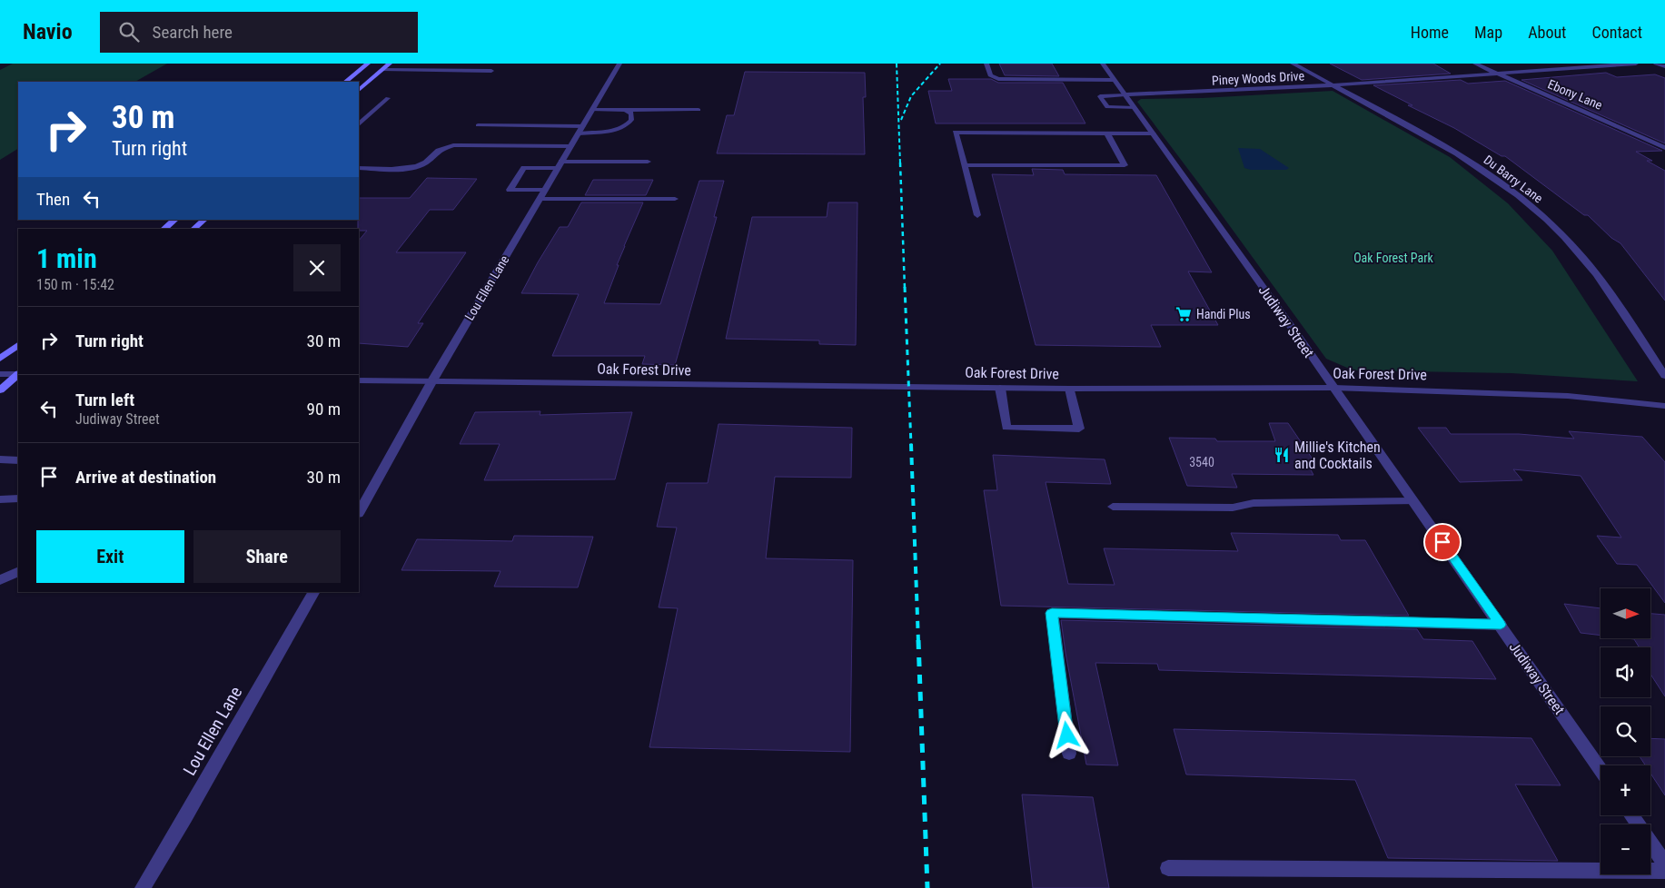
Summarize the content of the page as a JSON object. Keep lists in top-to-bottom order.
{
  "streets": {
    "street": [
      "Piney Woods Drive",
      "Ebony Lane",
      "Du Barry Lane",
      "Lou Ellen Lane",
      "Judiway Street",
      "Oak Forest Drive"
    ]
  },
  "crossings": [
    ["Piney Woods Drive", "Ebony Lane"],
    ["Piney Woods Drive", "Du Barry Lane"],
    ["Piney Woods Drive", "Judiway Street"],
    ["Lou Ellen Lane", "Oak Forest Drive"],
    ["Judiway Street", "Oak Forest Drive"]
  ],
  "parks": ["Oak Forest Park"],
  "places": {
    "supermarket": ["Handi Plus"],
    "restaurant": ["Millie's Kitchen and Cocktails"]
  },
  "house_numbers": ["3540"],
  "north": "right",
  "page": {
    "header": "Navio",
    "search": "Search here",
    "nav": [
      "Home",
      "Map",
      "About",
      "Contact"
    ],
    "turn": ["30 m", "Turn right"],
    "then": "Then",
    "heading": ["1 min", "150 m · 15:42"],
    "list": [
      {
        "name": "Turn right",
        "value": "30 m"
      },
      {
        "name": "Turn left",
        "note": "Judiway Street",
        "value": "90 m"
      },
      {
        "name": "Arrive at destination",
        "value": "30 m"
      }
    ],
    "buttons": ["Exit", "Share"],
    "map_buttons": ["+", "−"]
  }
}
